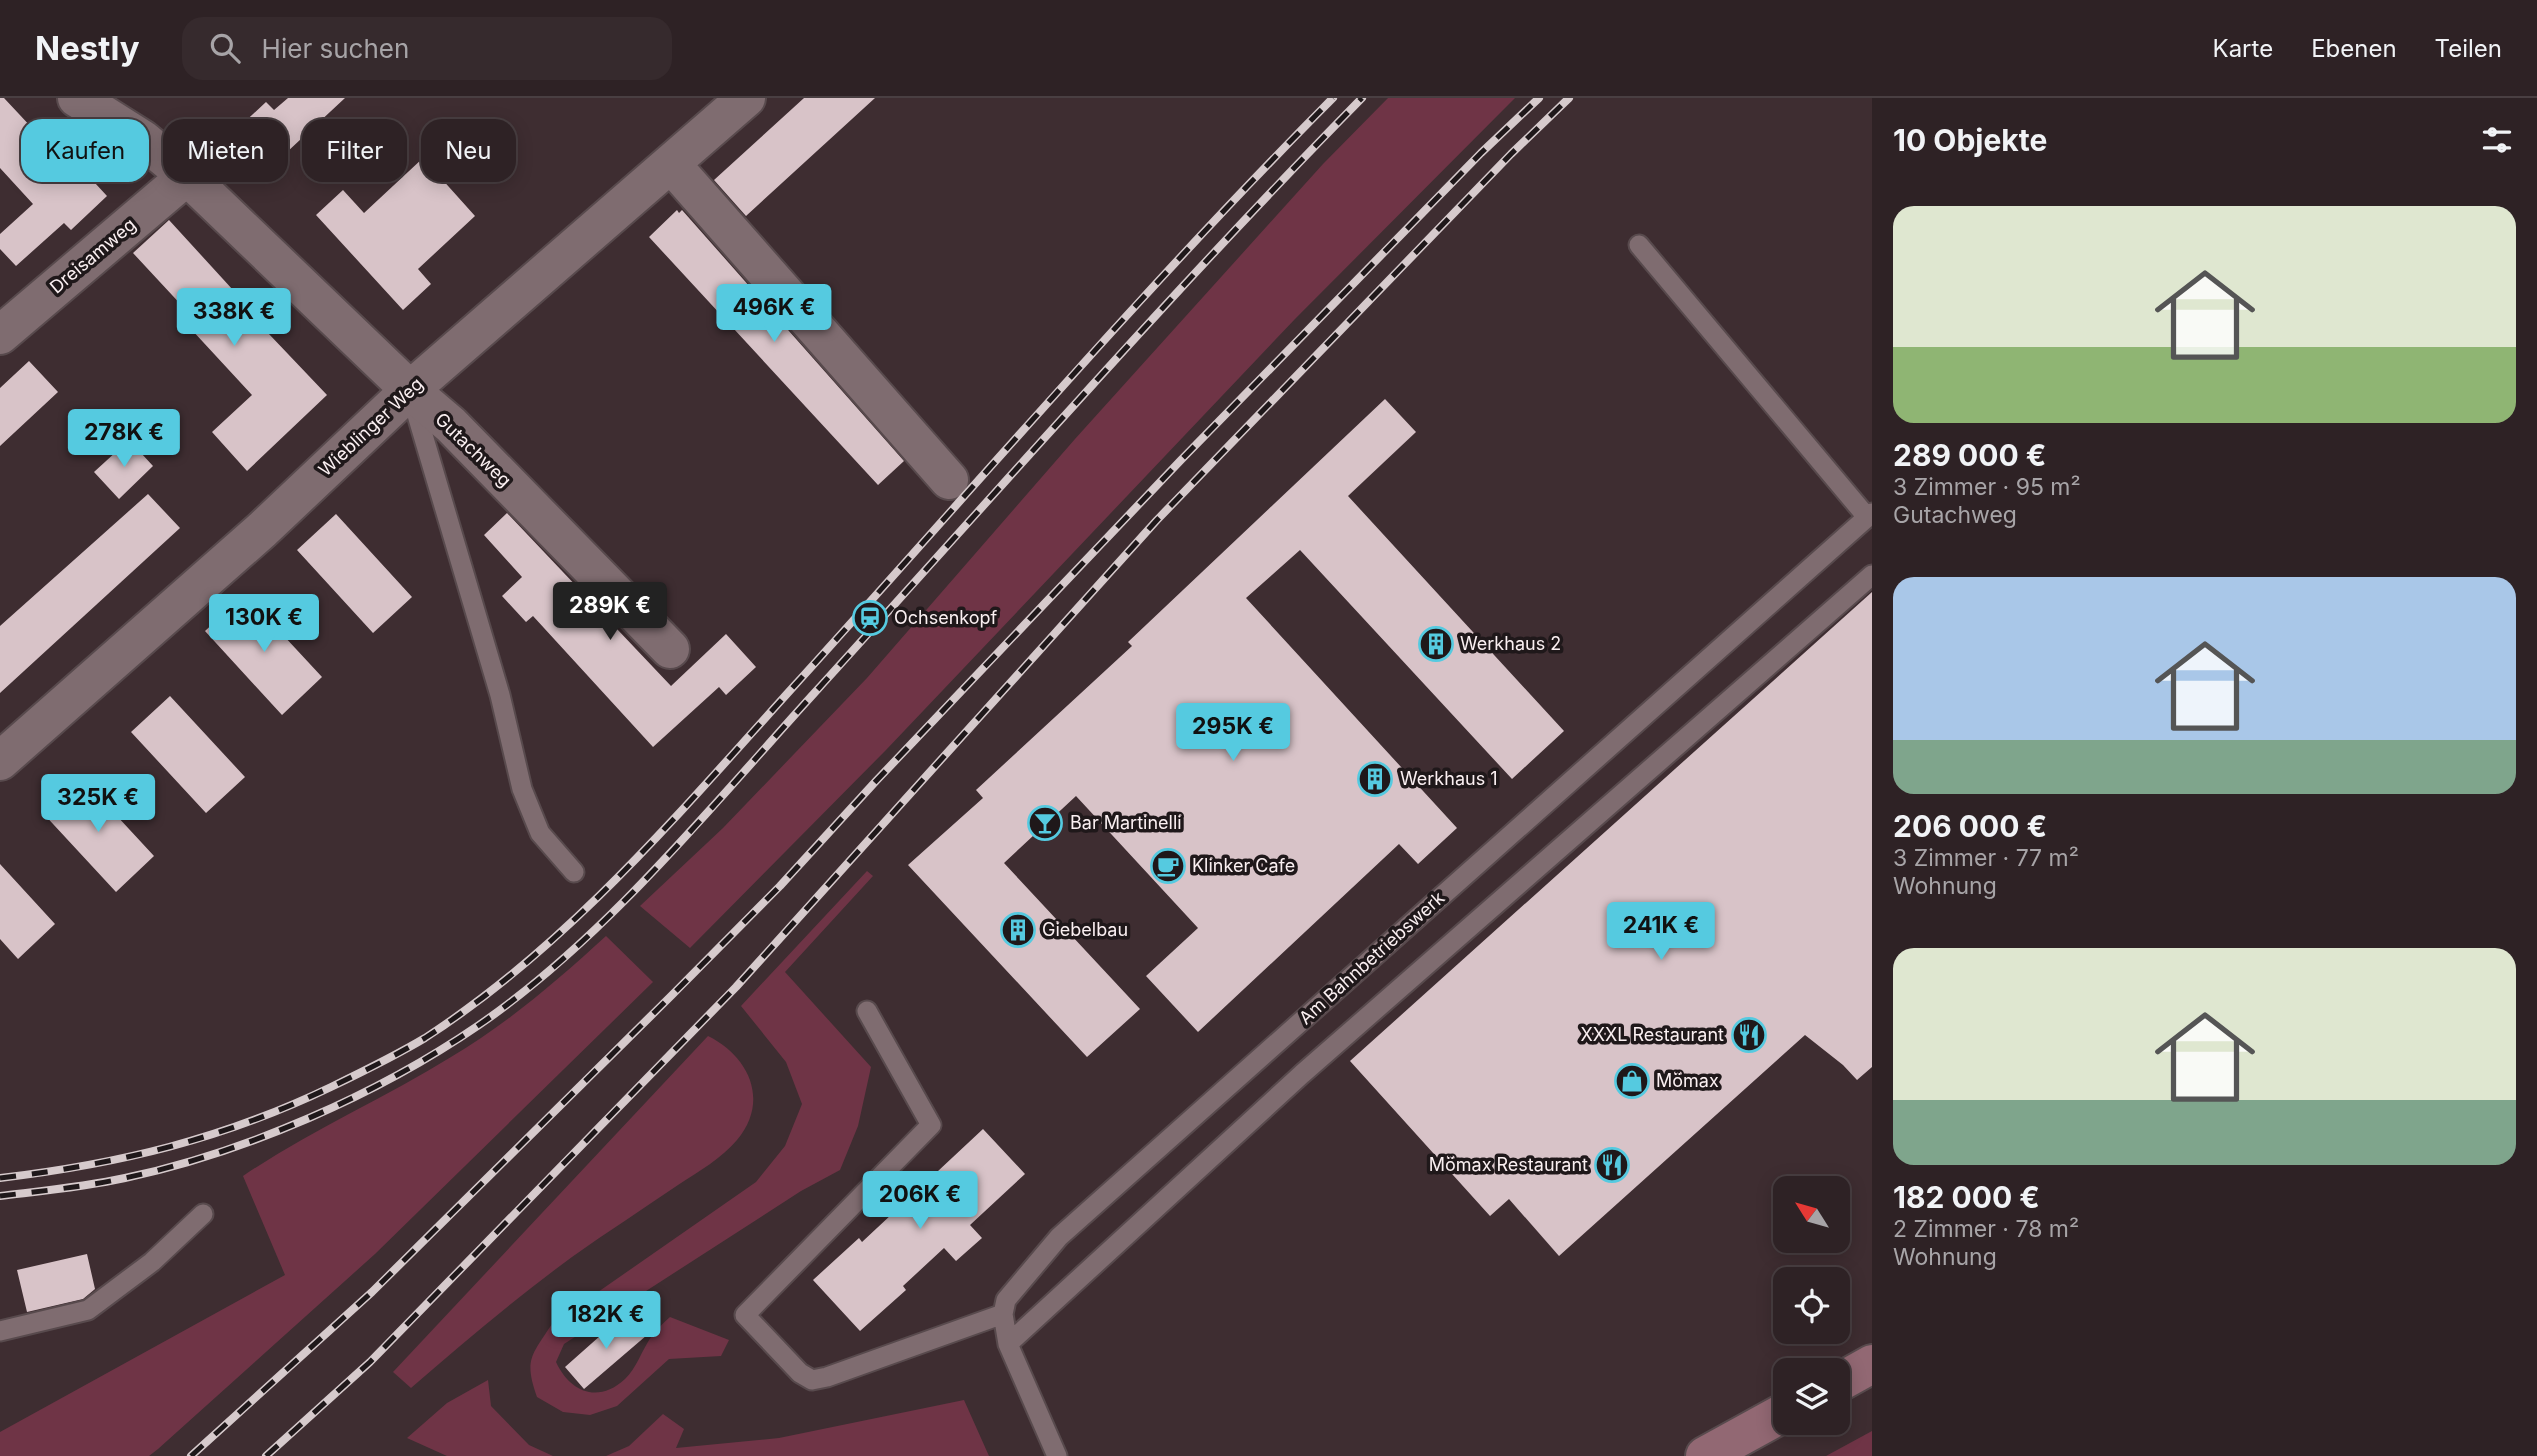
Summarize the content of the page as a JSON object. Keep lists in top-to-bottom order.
{
  "streets": {
    "street": ["Dreisamweg", "Wieblinger Weg", "Gutachweg"],
    "lane": ["Am Bahnbetriebswerk"]
  },
  "crossings": [
    ["Wieblinger Weg", "Gutachweg"]
  ],
  "places": {
    "station": ["Ochsenkopf"],
    "building": ["Werkhaus 2", "Werkhaus 1", "Giebelbau"],
    "bar": ["Bar Martinelli"],
    "cafe": ["Klinker Cafe"],
    "restaurant": ["XXXL Restaurant", "Mömax Restaurant"],
    "shop": ["Mömax"]
  },
  "north": "top left",
  "page": {
    "header": "Nestly",
    "search": "Hier suchen",
    "nav": ["Karte", "Ebenen", "Teilen"],
    "heading": "10 Objekte",
    "chip": [
      "Kaufen",
      "Mieten",
      "Filter",
      "Neu"
    ],
    "list": [
      {
        "name": "289 000 €",
        "note": "3 Zimmer · 95 m² · Gutachweg"
      },
      {
        "name": "206 000 €",
        "note": "3 Zimmer · 77 m² · Wohnung"
      },
      {
        "name": "182 000 €",
        "note": "2 Zimmer · 78 m² · Wohnung"
      }
    ],
    "price": [
      "496K €",
      "338K €",
      "278K €",
      "289K €",
      "130K €",
      "295K €",
      "325K €",
      "241K €",
      "206K €",
      "182K €"
    ]
  }
}
